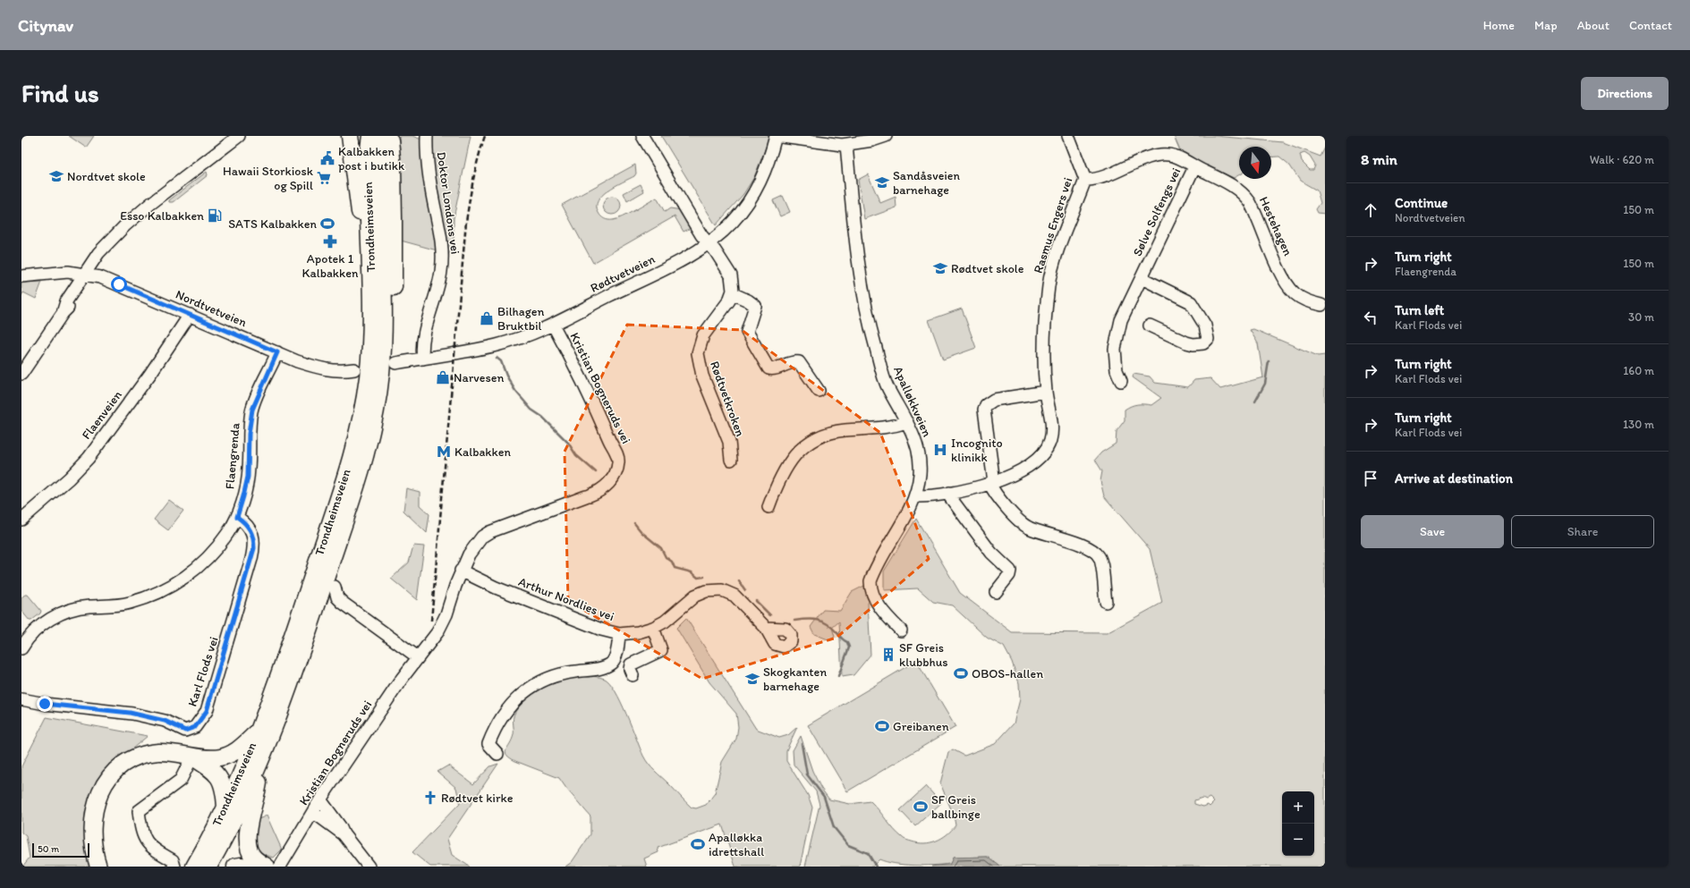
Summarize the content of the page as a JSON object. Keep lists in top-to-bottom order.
{
  "streets": {
    "highway": ["Trondheimsveien"],
    "street": [
      "Doktor Londons vei",
      "Sølve Solfengs vei",
      "Rasmus Engers vei",
      "Hestehagen",
      "Rødtvetveien",
      "Nordtvetveien",
      "Kristian Bogneruds vei",
      "Rødtvetkroken",
      "Apalløkkveien",
      "Flaenveien",
      "Flaengrenda",
      "Arthur Nordlies vei",
      "Karl Flods vei"
    ]
  },
  "crossings": [
    ["Doktor Londons vei", "Rødtvetveien"],
    ["Sølve Solfengs vei", "Rasmus Engers vei"],
    ["Sølve Solfengs vei", "Hestehagen"],
    ["Rasmus Engers vei", "Apalløkkveien"],
    ["Rødtvetveien", "Kristian Bogneruds vei"],
    ["Nordtvetveien", "Flaenveien"],
    ["Nordtvetveien", "Flaengrenda"],
    ["Kristian Bogneruds vei", "Arthur Nordlies vei"],
    ["Flaengrenda", "Karl Flods vei"]
  ],
  "places": {
    "public building": ["Kalbakken post i butikk"],
    "school or university": [
      "Nordtvet skole",
      "Sandåsveien barnehage",
      "Rødtvet skole",
      "Skogkanten barnehage"
    ],
    "supermarket": ["Hawaii Storkiosk og Spill"],
    "fuel station": ["Esso Kalbakken"],
    "sports": [
      "SATS Kalbakken",
      "OBOS-hallen",
      "Greibanen",
      "SF Greis ballbinge",
      "Apalløkka idrettshall"
    ],
    "pharmacy": ["Apotek 1 Kalbakken"],
    "shop": ["Bilhagen Bruktbil", "Narvesen"],
    "hospital": ["Incognito klinikk"],
    "metro station": ["Kalbakken"],
    "building": ["SF Greis klubbhus"],
    "church": ["Rødtvet kirke"]
  },
  "scale_bar": "50 m",
  "north": "bottom",
  "page": {
    "header": "Citynav",
    "nav": [
      "Home",
      "Map",
      "About",
      "Contact"
    ],
    "buttons": [
      "Directions",
      ["Save", "Share"]
    ],
    "title": "Find us",
    "heading": ["8 min", "Walk · 620 m"],
    "list": [
      ["Continue", "Nordtvetveien", "150 m"],
      ["Turn right", "Flaengrenda", "150 m"],
      ["Turn left", "Karl Flods vei", "30 m"],
      ["Turn right", "Karl Flods vei", "160 m"],
      ["Turn right", "Karl Flods vei", "130 m"],
      "Arrive at destination"
    ],
    "map_buttons": ["+", "−"],
    "scale": "50 m"
  }
}
